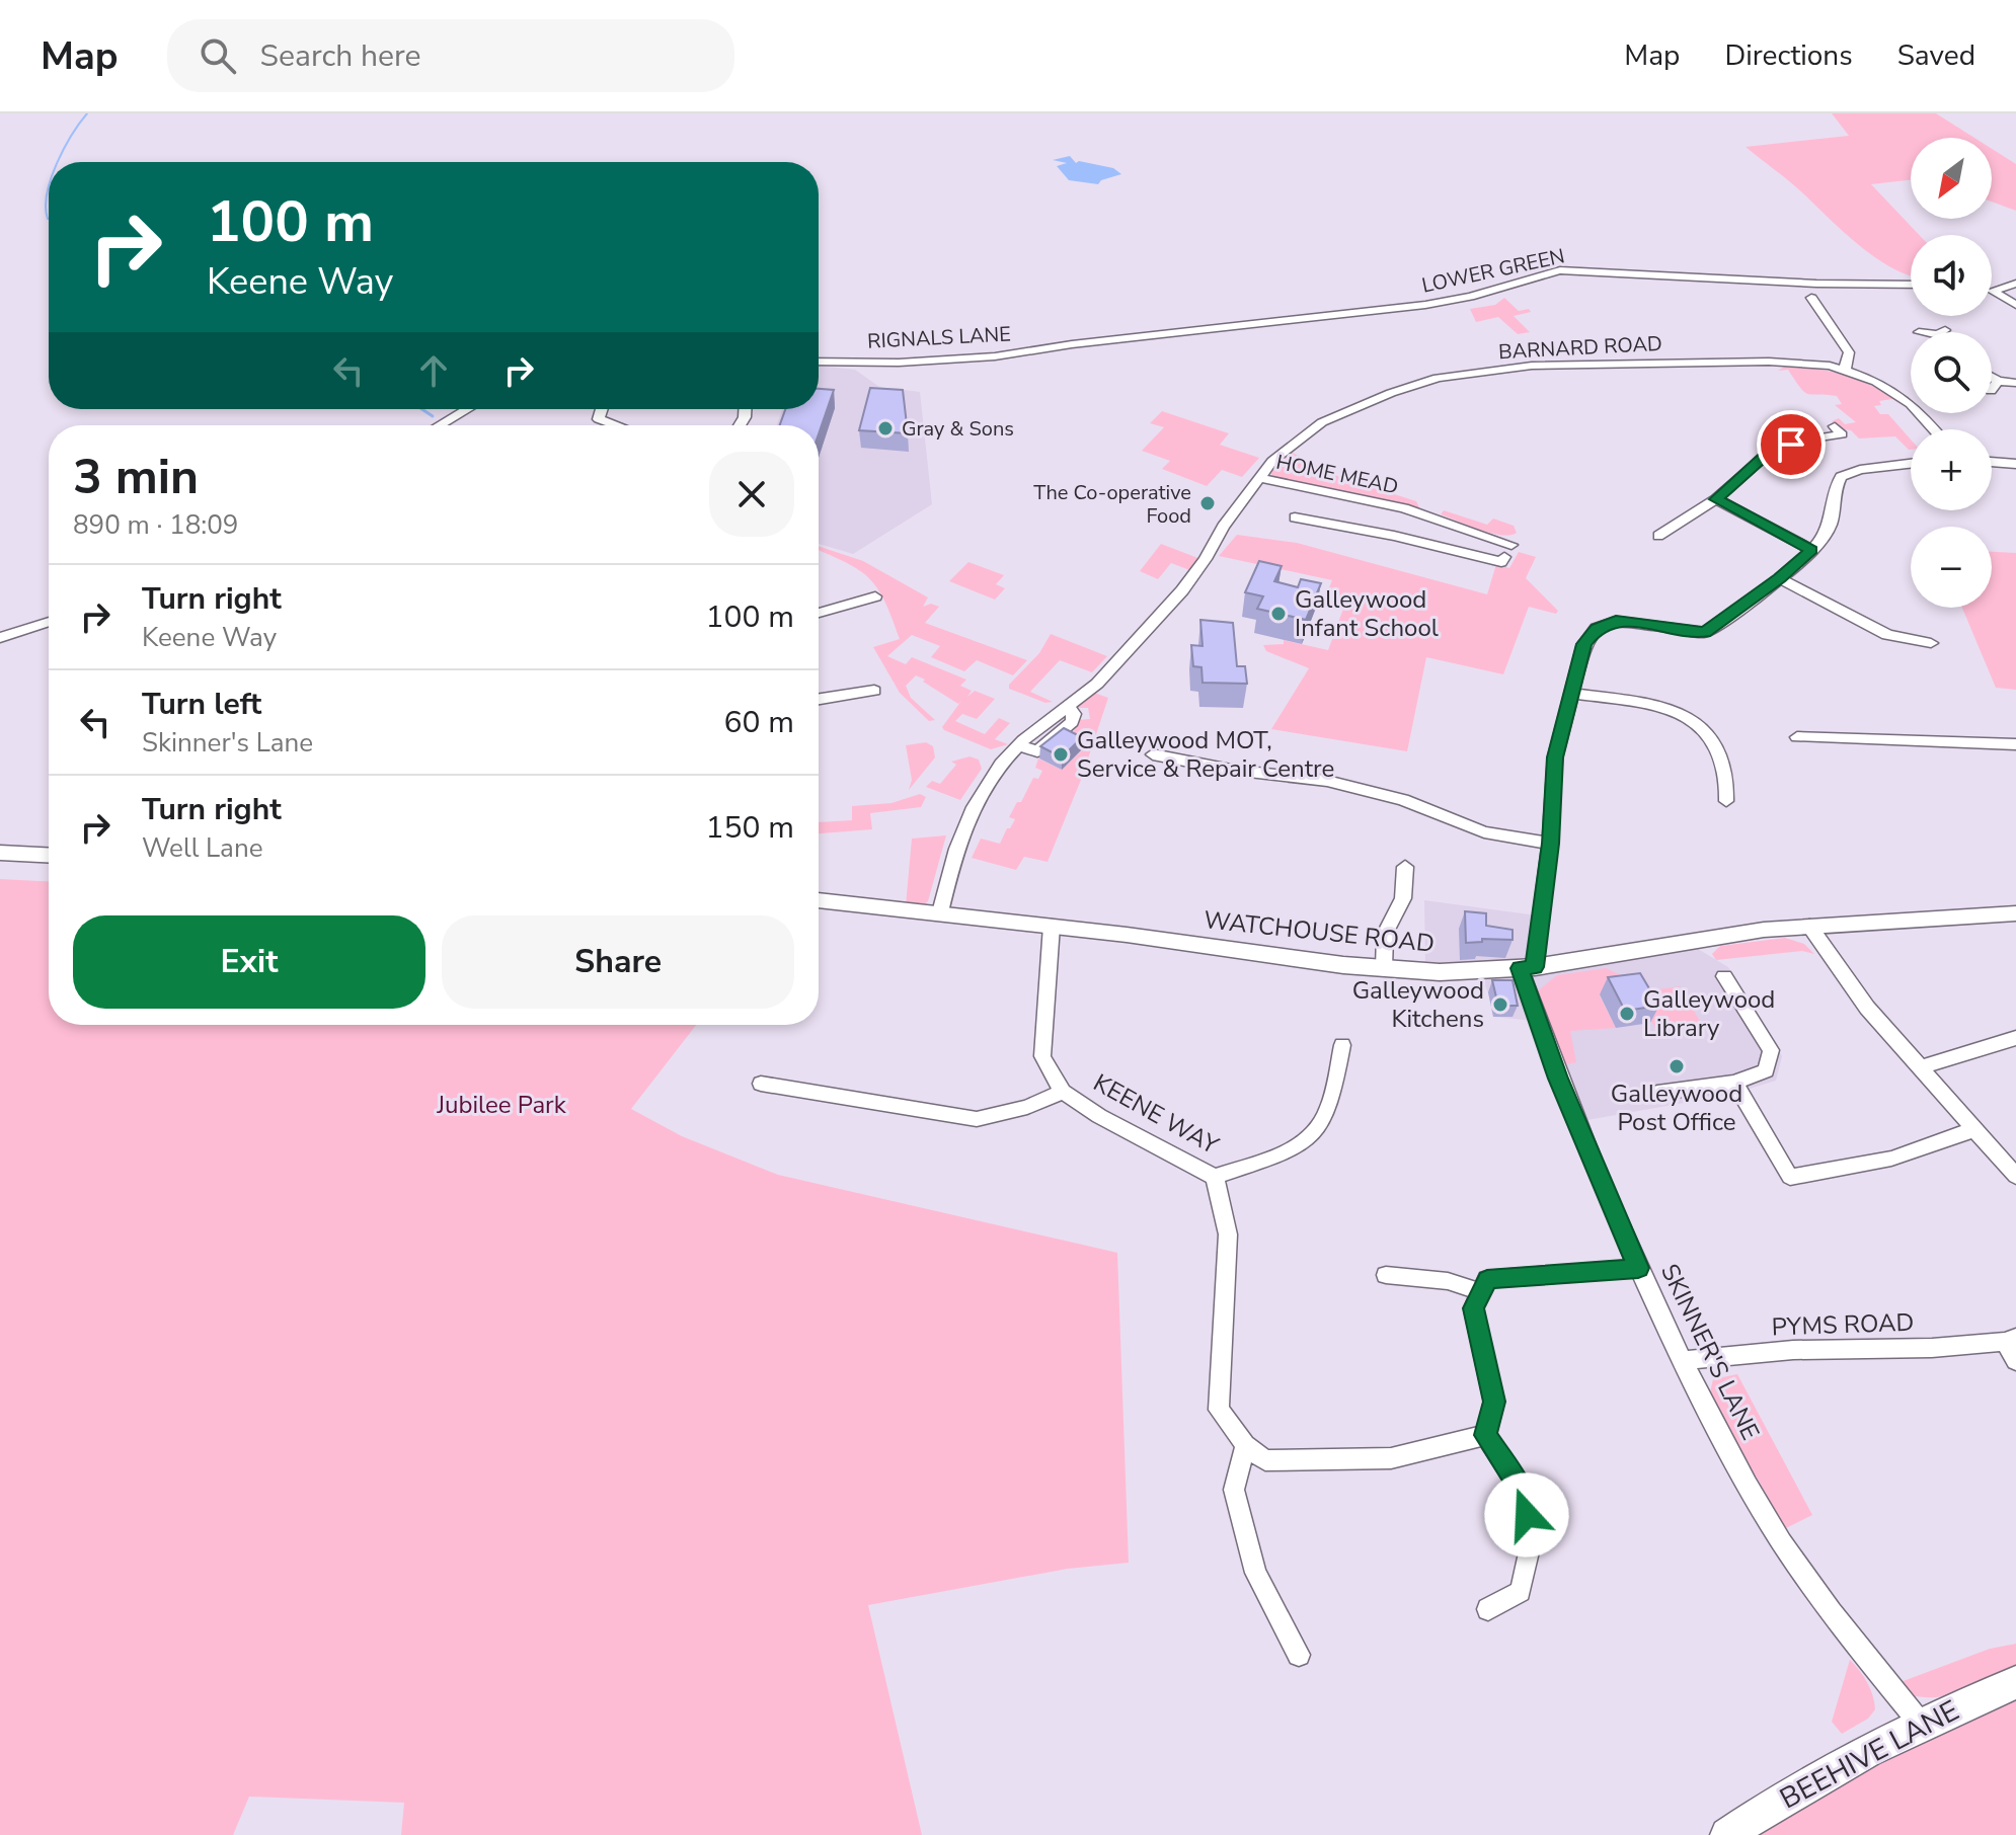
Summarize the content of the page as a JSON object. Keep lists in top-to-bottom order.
{
  "streets": {
    "main road": ["BEEHIVE LANE"],
    "street": [
      "LOWER GREEN",
      "RIGNALS LANE",
      "BARNARD ROAD",
      "HOME MEAD",
      "WATCHOUSE ROAD",
      "KEENE WAY",
      "PYMS ROAD",
      "SKINNER'S LANE"
    ]
  },
  "crossings": [
    ["LOWER GREEN", "RIGNALS LANE"],
    ["BARNARD ROAD", "HOME MEAD"],
    ["BARNARD ROAD", "WATCHOUSE ROAD"],
    ["WATCHOUSE ROAD", "KEENE WAY"],
    ["WATCHOUSE ROAD", "SKINNER'S LANE"],
    ["PYMS ROAD", "SKINNER'S LANE"],
    ["SKINNER'S LANE", "BEEHIVE LANE"]
  ],
  "parks": ["Jubilee Park"],
  "places": [
    "Gray & Sons",
    "The Co-operative Food",
    "Galleywood Infant School",
    "Galleywood MOT, Service & Repair Centre",
    "Galleywood Kitchens",
    "Galleywood Library",
    "Galleywood Post Office"
  ],
  "north": "bottom left",
  "page": {
    "header": "Map",
    "search": "Search here",
    "nav": ["Map", "Directions", "Saved"],
    "map_buttons": ["+", "−"],
    "turn": ["100 m", "Keene Way"],
    "heading": ["3 min", "890 m · 18:09"],
    "list": [
      {
        "name": "Turn right",
        "note": "Keene Way",
        "value": "100 m"
      },
      {
        "name": "Turn left",
        "note": "Skinner's Lane",
        "value": "60 m"
      },
      {
        "name": "Turn right",
        "note": "Well Lane",
        "value": "150 m"
      }
    ],
    "buttons": ["Exit", "Share"]
  }
}
